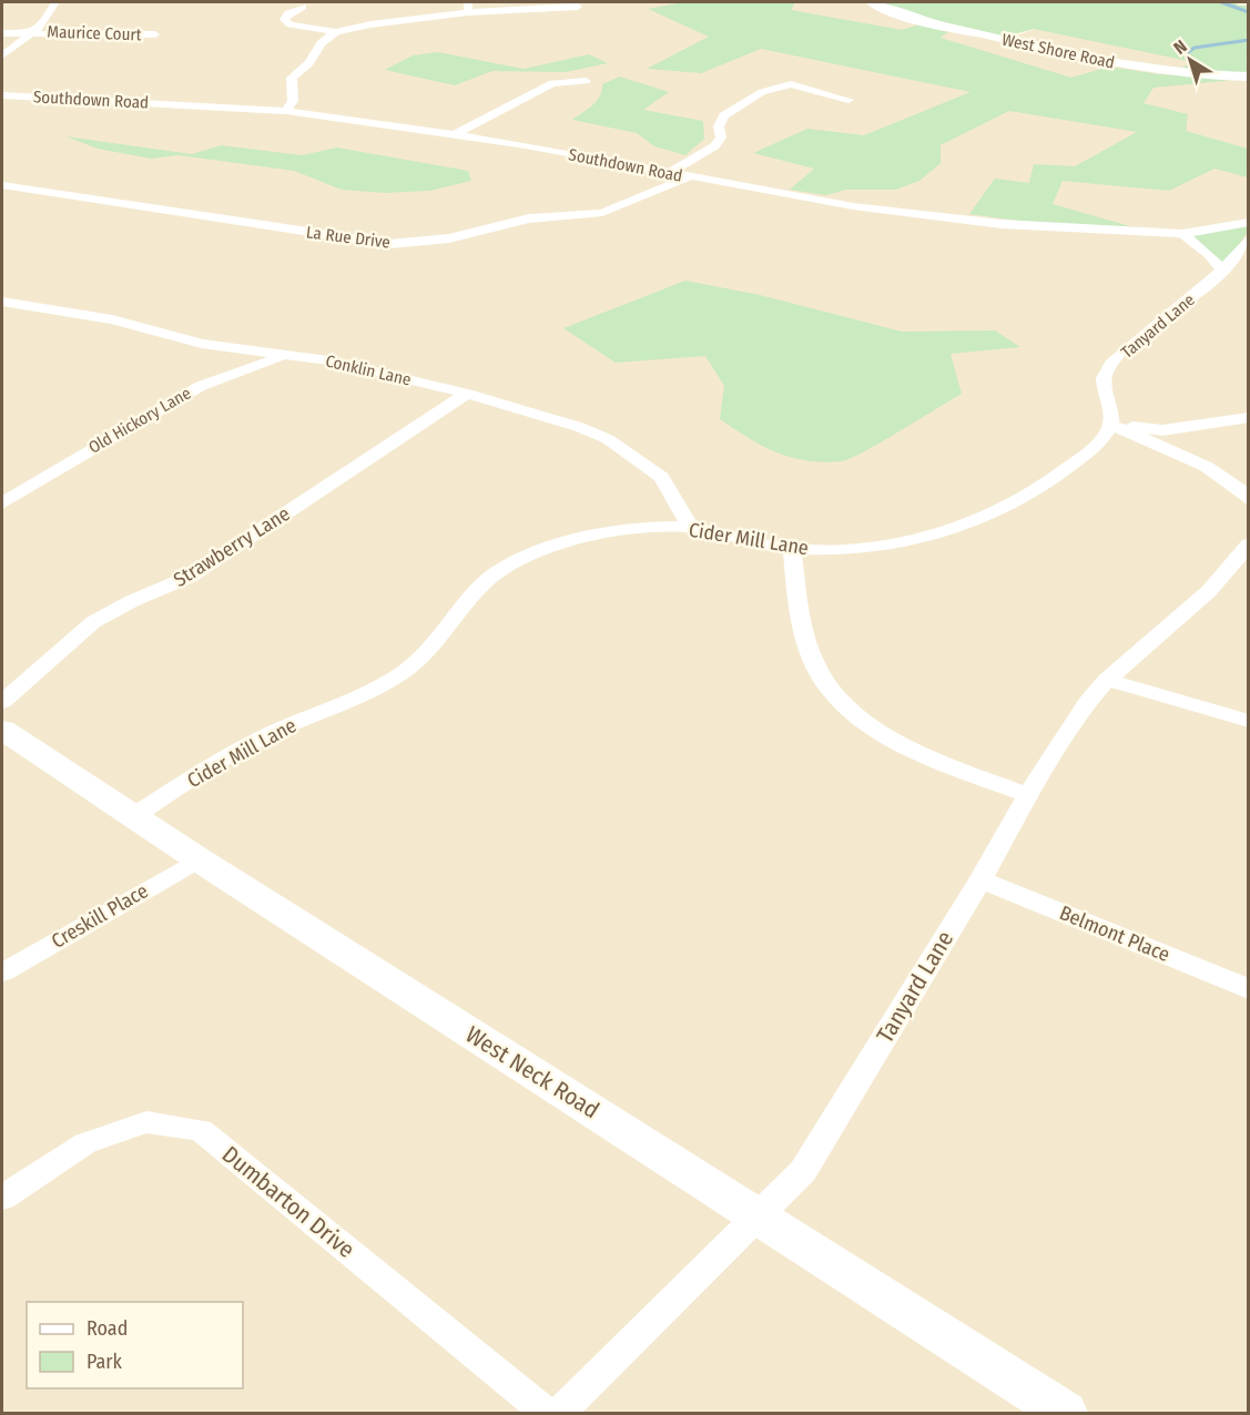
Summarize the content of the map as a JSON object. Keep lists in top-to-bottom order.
{
  "streets": {
    "street": [
      "Maurice Court",
      "West Shore Road",
      "Southdown Road",
      "La Rue Drive",
      "Tanyard Lane",
      "Conklin Lane",
      "Old Hickory Lane",
      "Cider Mill Lane",
      "Strawberry Lane",
      "Creskill Place",
      "Belmont Place",
      "West Neck Road",
      "Dumbarton Drive"
    ]
  },
  "crossings": [
    ["Southdown Road", "La Rue Drive"],
    ["Tanyard Lane", "Cider Mill Lane"],
    ["Tanyard Lane", "Belmont Place"],
    ["Tanyard Lane", "West Neck Road"],
    ["Conklin Lane", "Old Hickory Lane"],
    ["Conklin Lane", "Cider Mill Lane"],
    ["Conklin Lane", "Strawberry Lane"],
    ["Cider Mill Lane", "West Neck Road"],
    ["Creskill Place", "West Neck Road"]
  ],
  "legend": ["Road", "Park"],
  "north": "top left"
}
